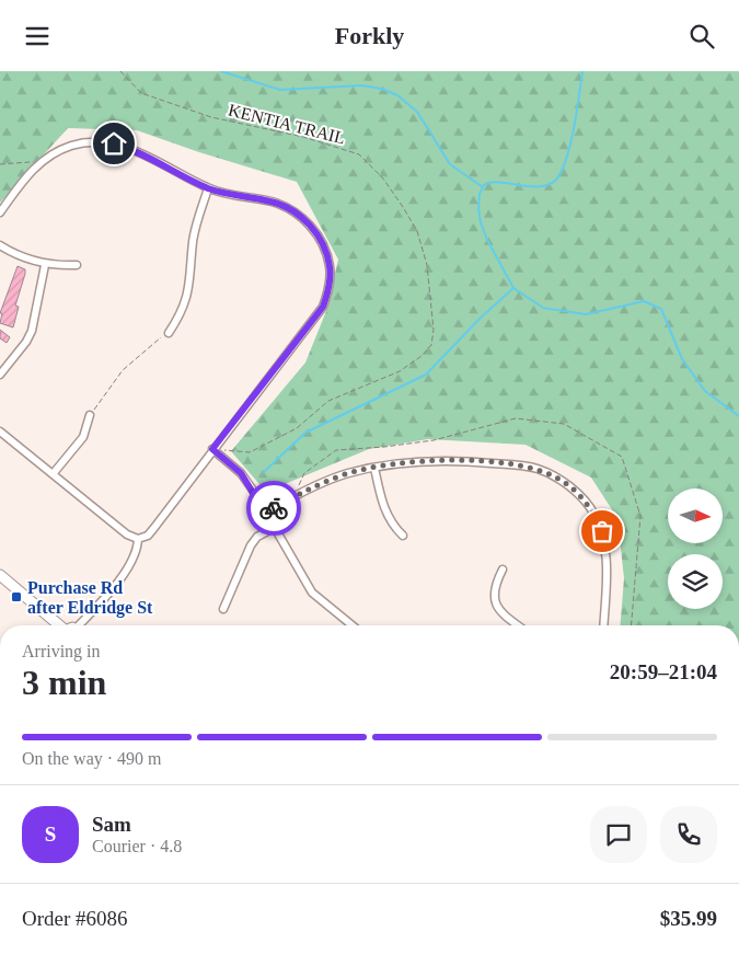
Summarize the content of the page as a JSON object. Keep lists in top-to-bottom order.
{
  "streets": {
    "path": ["KENTIA TRAIL"]
  },
  "places": {
    "transit": ["Purchase Rd after Eldridge St"]
  },
  "north": "right",
  "page": {
    "header": "Forkly",
    "heading": ["3 min", "Arriving in", "20:59–21:04"],
    "panel": [
      "Sam",
      "Courier · 4.8",
      "Order #6086",
      "$35.99"
    ],
    "bar": "On the way · 490 m",
    "round": "S"
  }
}
